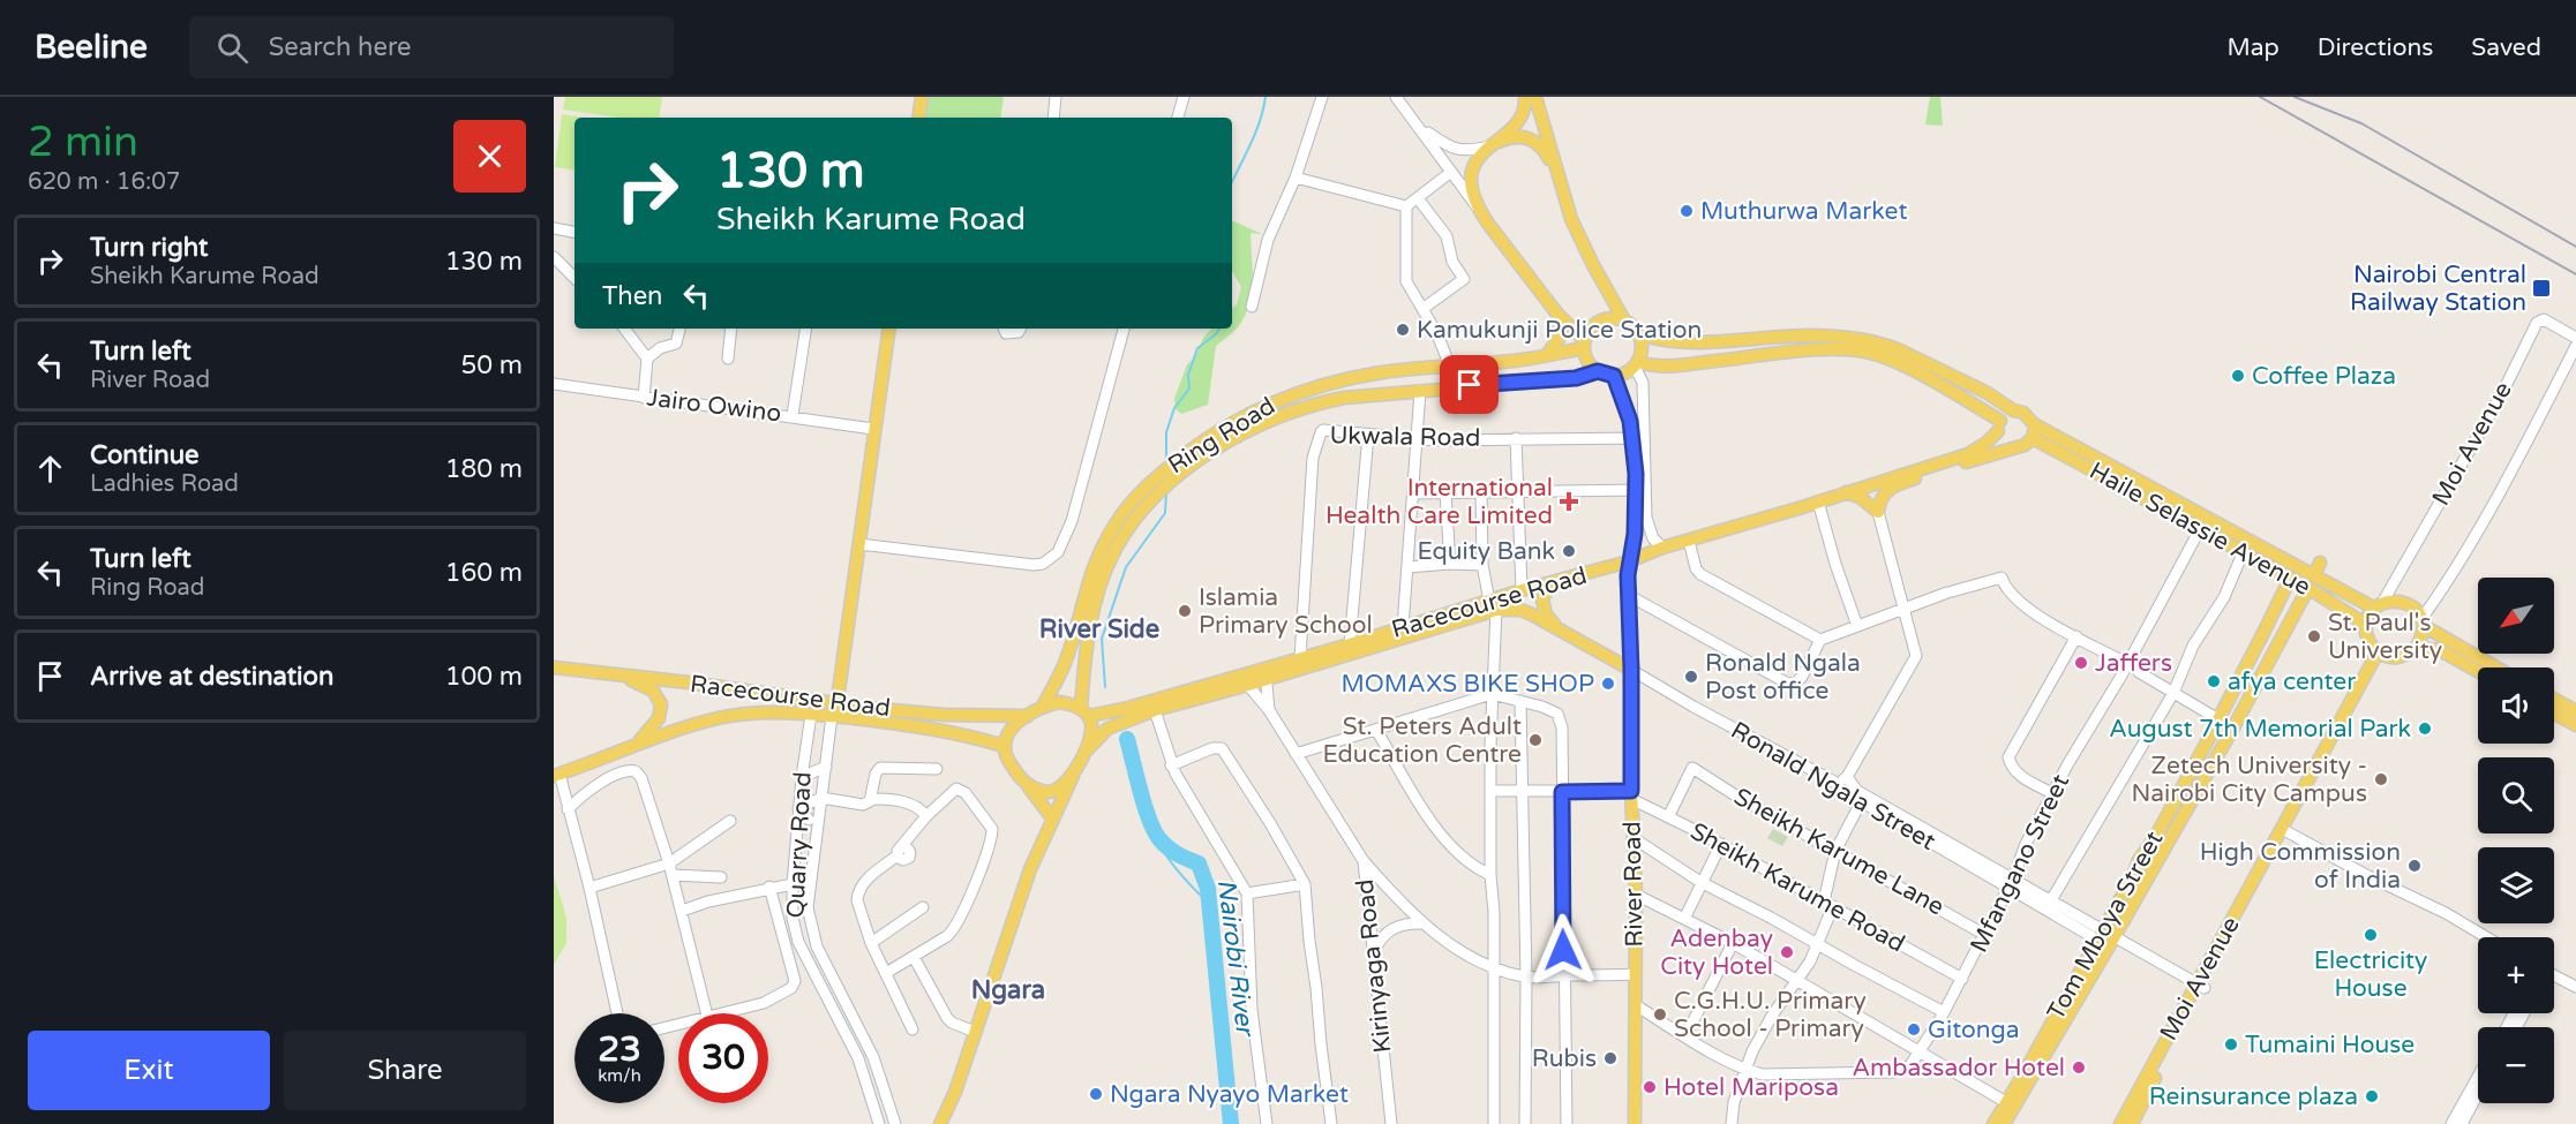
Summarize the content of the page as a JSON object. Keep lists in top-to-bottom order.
{
  "streets": {
    "main road": [
      "Ring Road",
      "Moi Avenue",
      "Haile Selassie Avenue",
      "Racecourse Road",
      "Ronald Ngala Street",
      "River Road",
      "Tom Mboya Street"
    ],
    "street": [
      "Jairo Owino",
      "Ukwala Road",
      "Quarry Road",
      "Sheikh Karume Lane",
      "Mfangano Street",
      "Sheikh Karume Road",
      "Kirinyaga Road"
    ]
  },
  "crossings": [
    ["Ring Road", "Haile Selassie Avenue"],
    ["Ring Road", "Racecourse Road"],
    ["Ring Road", "River Road"],
    ["Ukwala Road", "Racecourse Road"],
    ["Ukwala Road", "River Road"],
    ["Moi Avenue", "Haile Selassie Avenue"],
    ["Moi Avenue", "Ronald Ngala Street"],
    ["Haile Selassie Avenue", "Racecourse Road"],
    ["Haile Selassie Avenue", "River Road"],
    ["Haile Selassie Avenue", "Tom Mboya Street"],
    ["Racecourse Road", "Ronald Ngala Street"],
    ["Racecourse Road", "River Road"],
    ["Racecourse Road", "Kirinyaga Road"],
    ["Ronald Ngala Street", "Mfangano Street"],
    ["Ronald Ngala Street", "River Road"],
    ["Ronald Ngala Street", "Tom Mboya Street"],
    ["Sheikh Karume Lane", "Mfangano Street"],
    ["Sheikh Karume Lane", "Sheikh Karume Road"],
    ["Mfangano Street", "River Road"],
    ["Mfangano Street", "Sheikh Karume Road"],
    ["River Road", "Sheikh Karume Road"]
  ],
  "districts": ["River Side", "Ngara"],
  "water": ["Nairobi River"],
  "places": {
    "other": [
      "Muthurwa Market",
      "Kamukunji Police Station",
      "Coffee Plaza",
      "Equity Bank",
      "Islamia Primary School",
      "St. Paul's University",
      "Jaffers",
      "Ronald Ngala Post office",
      "afya center",
      "MOMAXS BIKE SHOP",
      "August 7th Memorial Park",
      "St. Peters Adult Education Centre",
      "Zetech University - Nairobi City Campus",
      "High Commission of India",
      "Electricity House",
      "Adenbay City Hotel",
      "C.G.H.U. Primary School - Primary",
      "Gitonga",
      "Tumaini House",
      "Rubis",
      "Ambassador Hotel",
      "Hotel Mariposa",
      "Ngara Nyayo Market",
      "Reinsurance plaza"
    ],
    "transit": ["Nairobi Central Railway Station"],
    "health": ["International Health Care Limited"]
  },
  "north": "bottom left",
  "page": {
    "header": "Beeline",
    "search": "Search here",
    "nav": ["Map", "Directions", "Saved"],
    "heading": ["2 min", "620 m · 16:07"],
    "turn": ["130 m", "Sheikh Karume Road"],
    "list": [
      {
        "name": "Turn right",
        "note": "Sheikh Karume Road",
        "value": "130 m"
      },
      {
        "name": "Turn left",
        "note": "River Road",
        "value": "50 m"
      },
      {
        "name": "Continue",
        "note": "Ladhies Road",
        "value": "180 m"
      },
      {
        "name": "Turn left",
        "note": "Ring Road",
        "value": "160 m"
      },
      {
        "name": "Arrive at destination",
        "value": "100 m"
      }
    ],
    "then": "Then",
    "map_buttons": ["+", "−"],
    "speed": "23 km/h",
    "limit": "30",
    "buttons": ["Exit", "Share"]
  }
}
